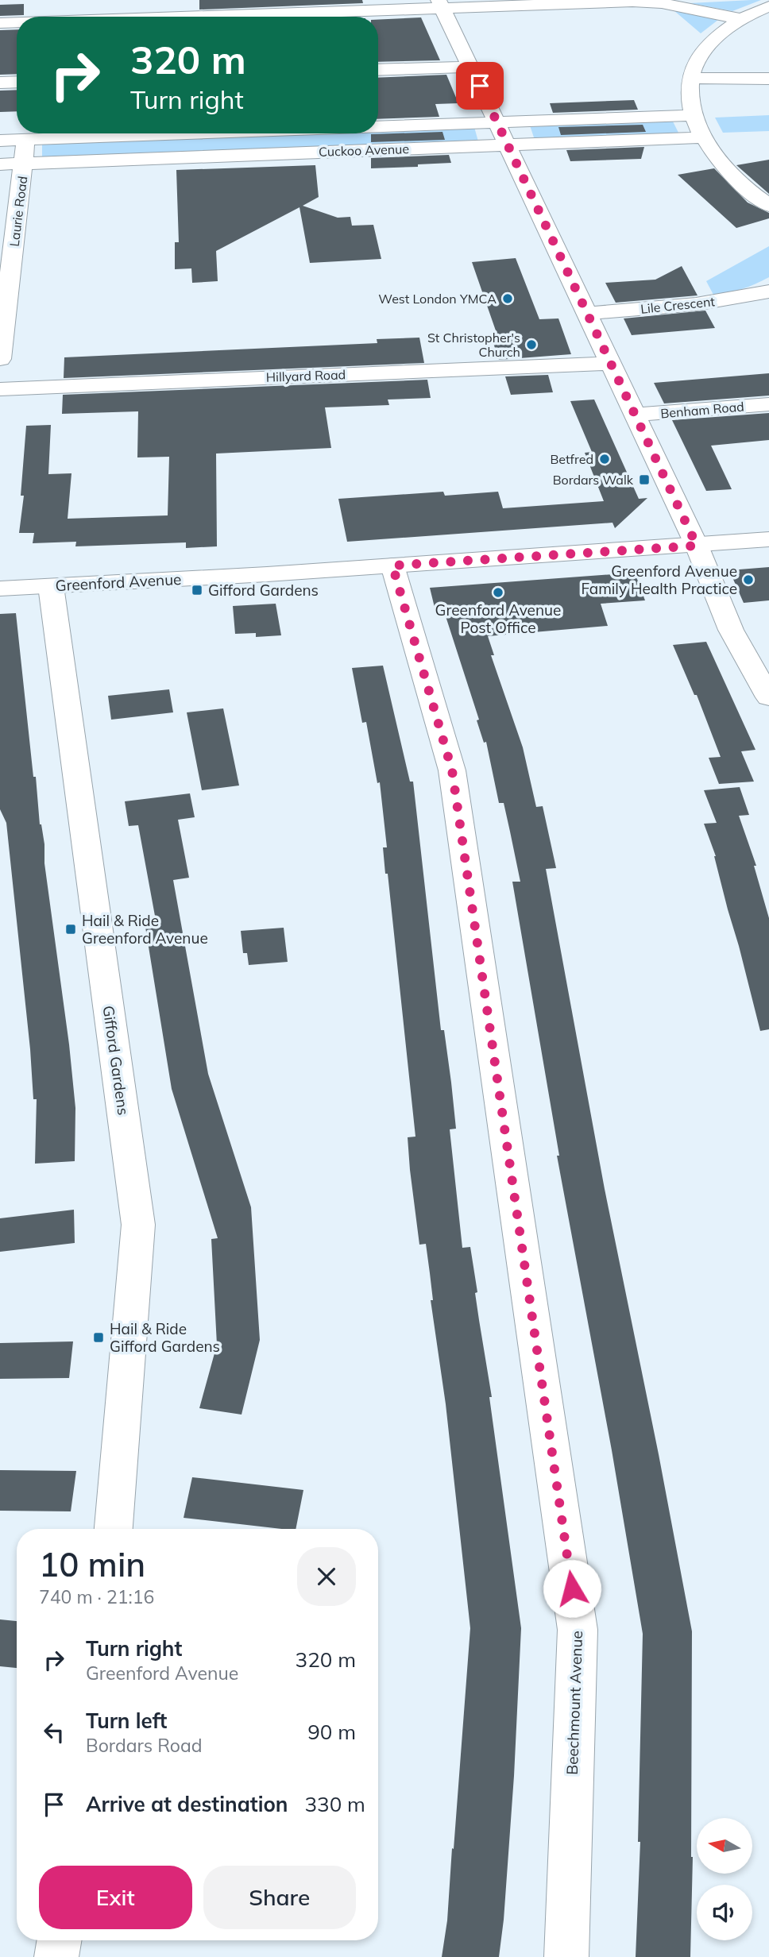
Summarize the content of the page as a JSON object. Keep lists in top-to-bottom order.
{
  "streets": {
    "street": [
      "Cuckoo Avenue",
      "Laurie Road",
      "Lile Crescent",
      "Hillyard Road",
      "Benham Road",
      "Greenford Avenue",
      "Gifford Gardens",
      "Beechmount Avenue"
    ]
  },
  "crossings": [
    ["Cuckoo Avenue", "Laurie Road"],
    ["Greenford Avenue", "Gifford Gardens"],
    ["Greenford Avenue", "Beechmount Avenue"]
  ],
  "places": {
    "other": [
      "West London YMCA",
      "St Christopher's Church",
      "Betfred",
      "Greenford Avenue Family Health Practice",
      "Greenford Avenue Post Office"
    ],
    "transit": [
      "Bordars Walk",
      "Gifford Gardens",
      "Hail & Ride Greenford Avenue",
      "Hail & Ride Gifford Gardens"
    ]
  },
  "north": "left",
  "page": {
    "turn": ["320 m", "Turn right"],
    "heading": ["10 min", "740 m · 21:16"],
    "list": [
      {
        "name": "Turn right",
        "note": "Greenford Avenue",
        "value": "320 m"
      },
      {
        "name": "Turn left",
        "note": "Bordars Road",
        "value": "90 m"
      },
      {
        "name": "Arrive at destination",
        "value": "330 m"
      }
    ],
    "buttons": ["Exit", "Share"]
  }
}
